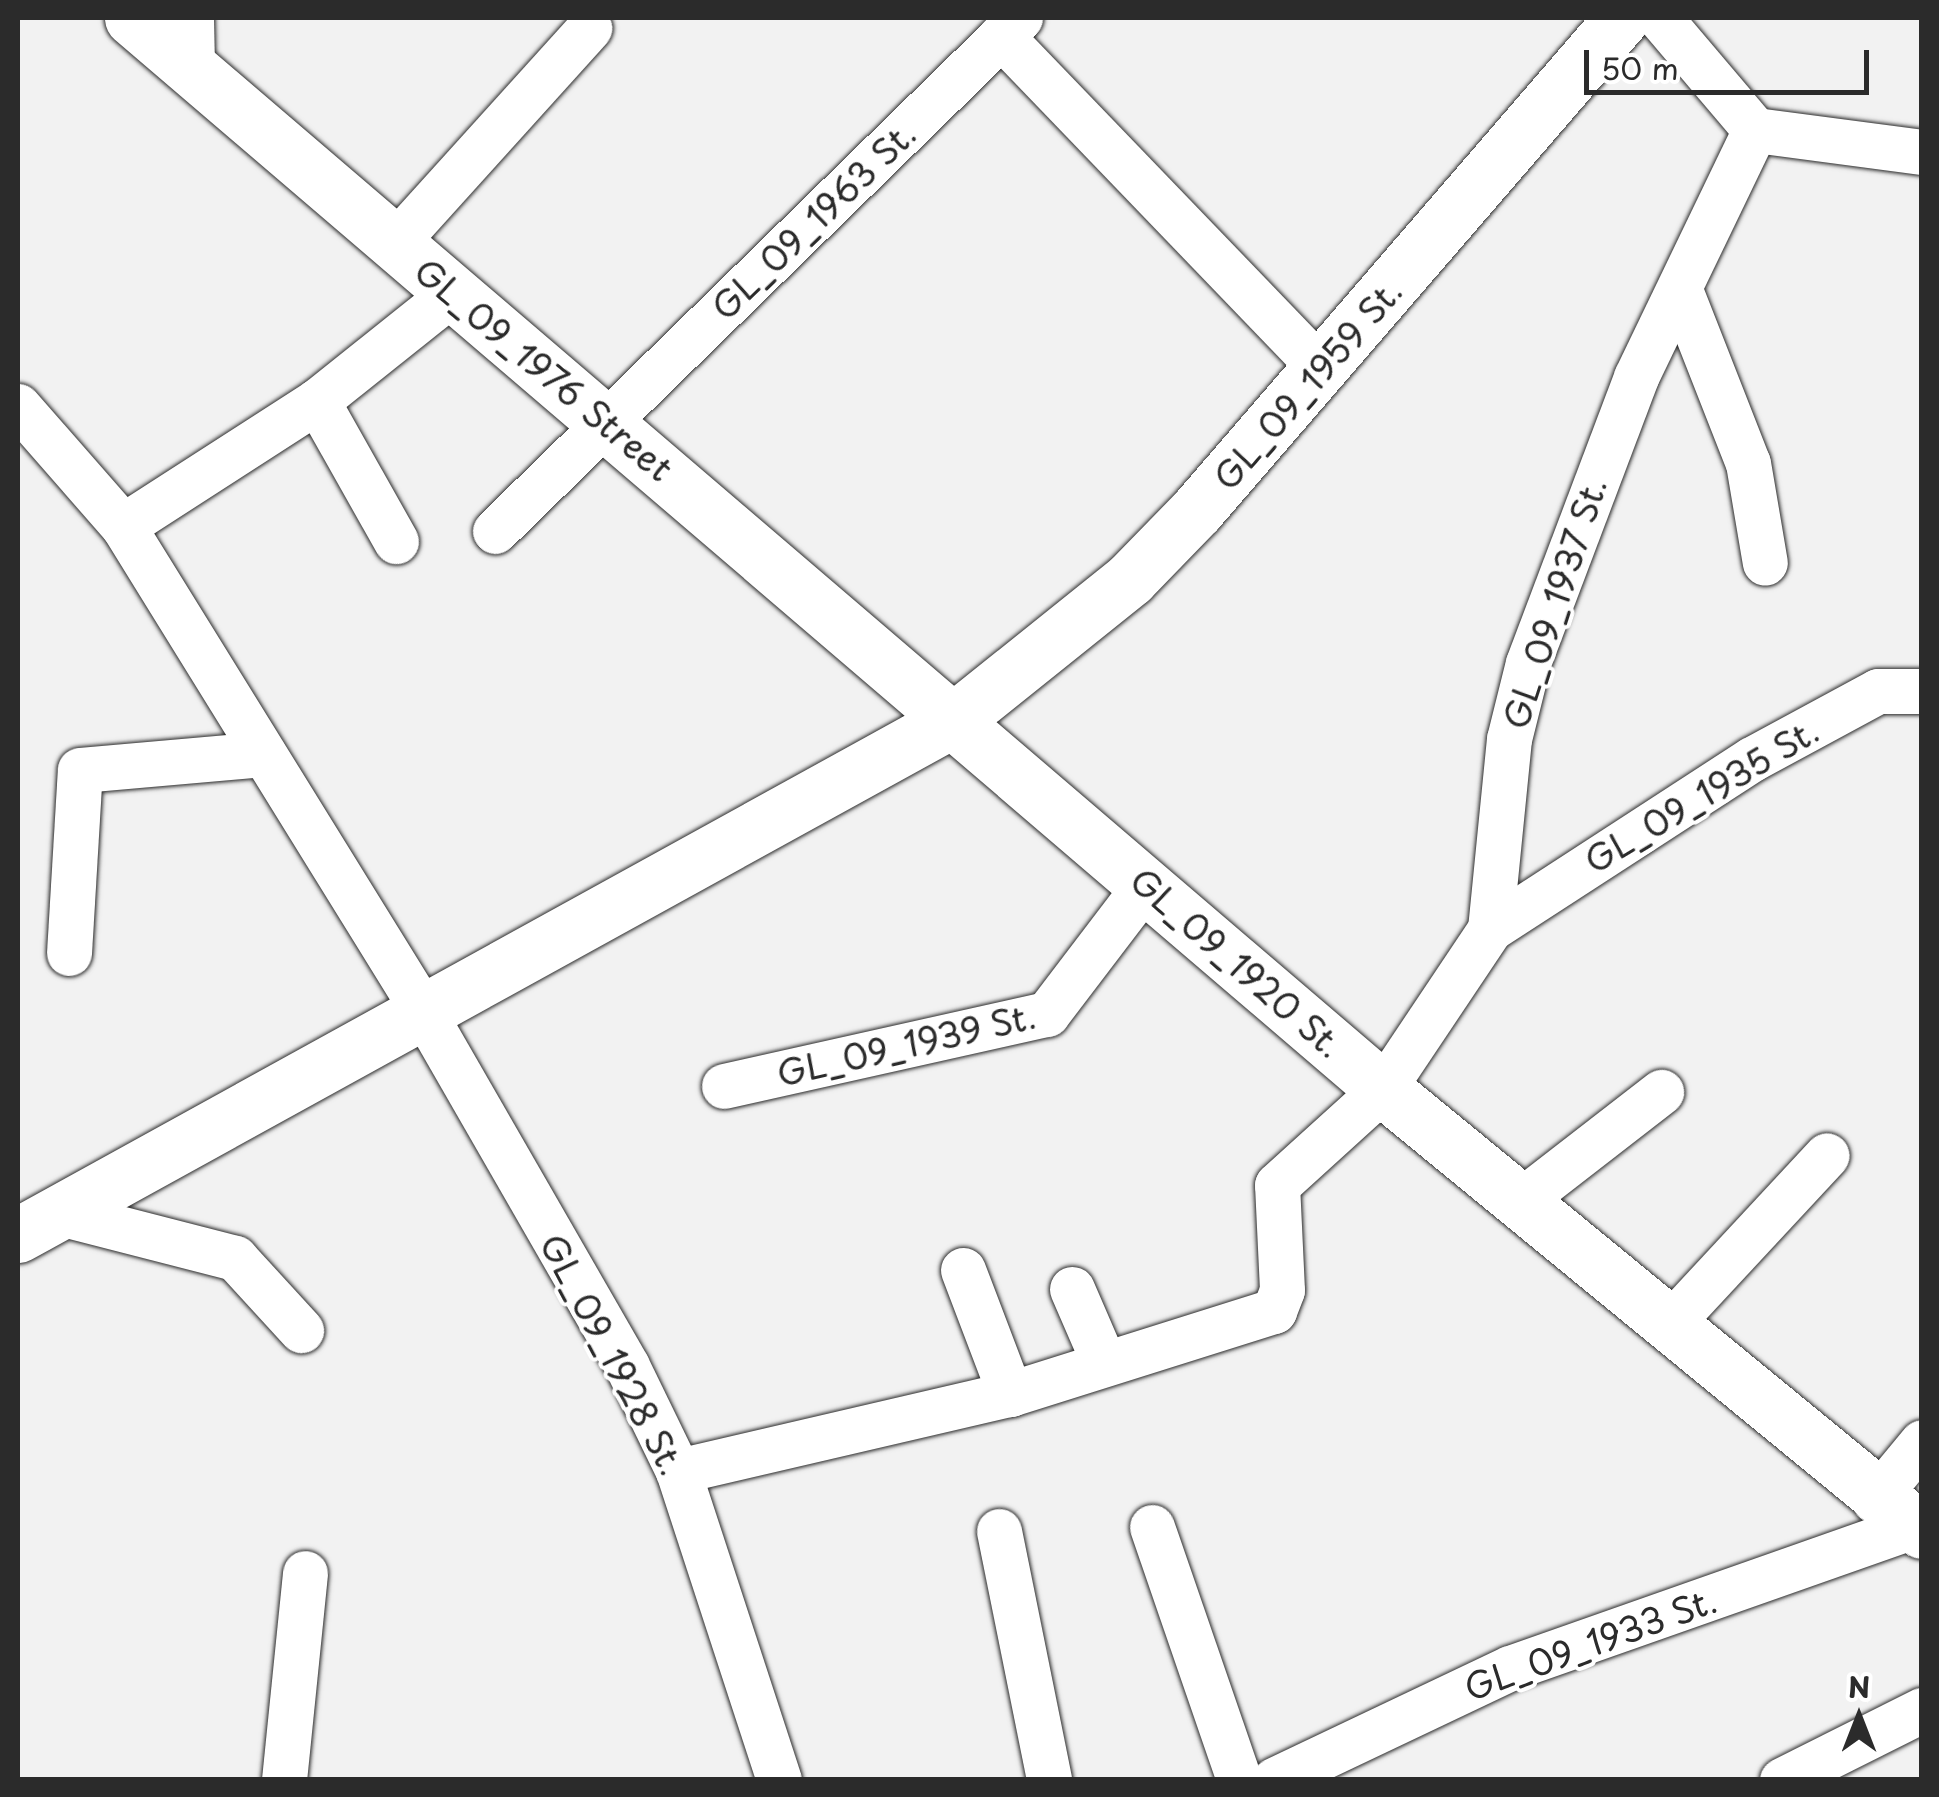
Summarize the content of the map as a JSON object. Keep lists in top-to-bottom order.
{
  "streets": {
    "main road": ["GL_09_1976 Street", "GL_09_1959 St.", "GL_09_1920 St."],
    "street": [
      "GL_09_1963 St.",
      "GL_09_1937 St.",
      "GL_09_1935 St.",
      "GL_09_1939 St.",
      "GL_09_1928 St.",
      "GL_09_1933 St."
    ]
  },
  "crossings": [
    ["GL_09_1963 St.", "GL_09_1976 Street"],
    ["GL_09_1976 Street", "GL_09_1959 St."],
    ["GL_09_1976 Street", "GL_09_1920 St."],
    ["GL_09_1959 St.", "GL_09_1920 St."],
    ["GL_09_1959 St.", "GL_09_1928 St."],
    ["GL_09_1937 St.", "GL_09_1935 St."],
    ["GL_09_1920 St.", "GL_09_1939 St."],
    ["GL_09_1920 St.", "GL_09_1933 St."]
  ],
  "scale_bar": "50 m",
  "north": "top"
}
